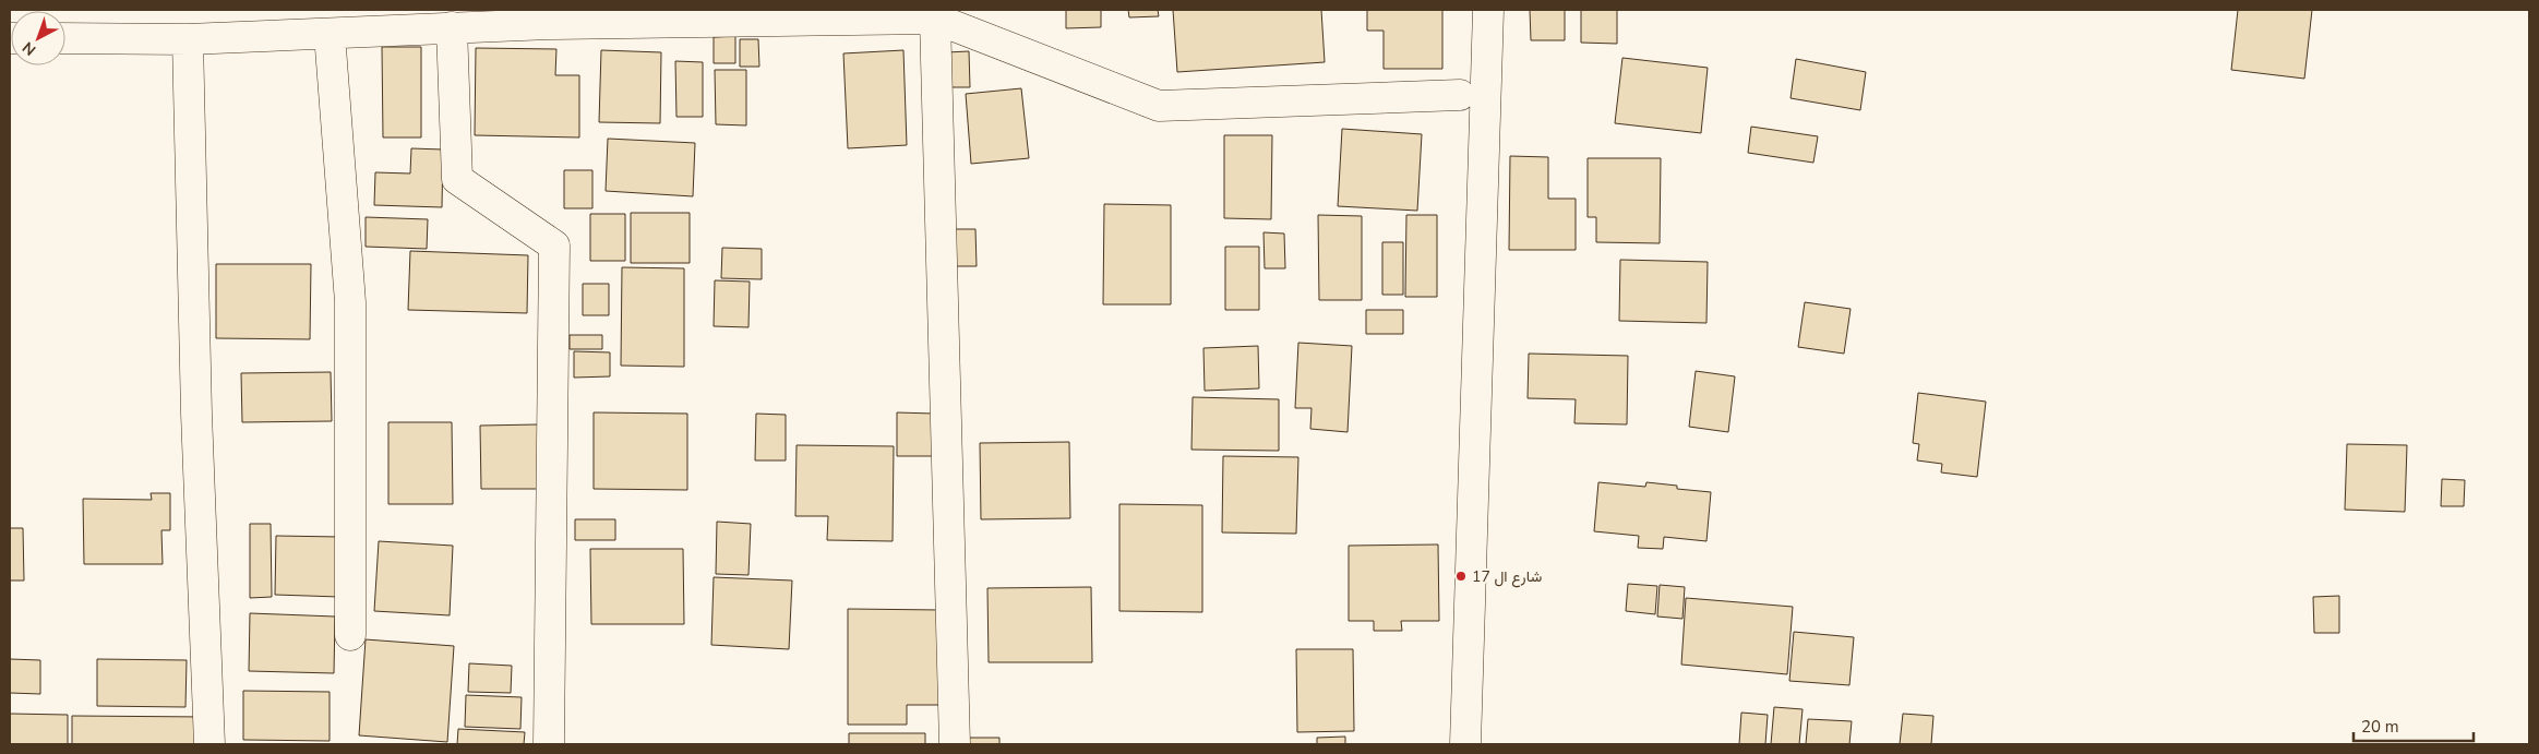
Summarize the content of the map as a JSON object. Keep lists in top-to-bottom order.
{
  "places": ["شارع ال 17"],
  "scale_bar": "20 m",
  "north": "bottom left"
}
